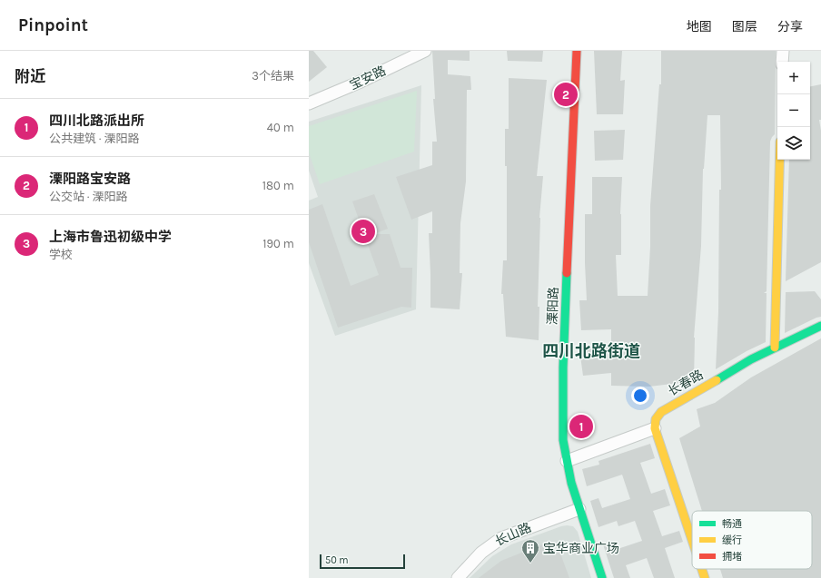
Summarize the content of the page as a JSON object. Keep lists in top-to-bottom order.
{
  "streets": {
    "street": [
      "宝安路",
      "溧阳路",
      "长春路",
      "长山路"
    ]
  },
  "crossings": [
    ["溧阳路", "长山路"]
  ],
  "districts": ["四川北路街道"],
  "places": {
    "building": ["宝华商业广场"]
  },
  "legend": ["畅通", "缓行", "拥堵"],
  "scale_bar": "50 m",
  "page": {
    "header": "Pinpoint",
    "nav": ["地图", "图层", "分享"],
    "heading": ["附近", "3个结果"],
    "map_buttons": ["+", "−"],
    "pins": ["2", "3", "1"],
    "list": [
      {
        "mark": "1",
        "name": "四川北路派出所",
        "note": "公共建筑 · 溧阳路",
        "value": "40 m"
      },
      {
        "mark": "2",
        "name": "溧阳路宝安路",
        "note": "公交站 · 溧阳路",
        "value": "180 m"
      },
      {
        "mark": "3",
        "name": "上海市鲁迅初级中学",
        "note": "学校",
        "value": "190 m"
      }
    ],
    "scale": "50 m"
  }
}
